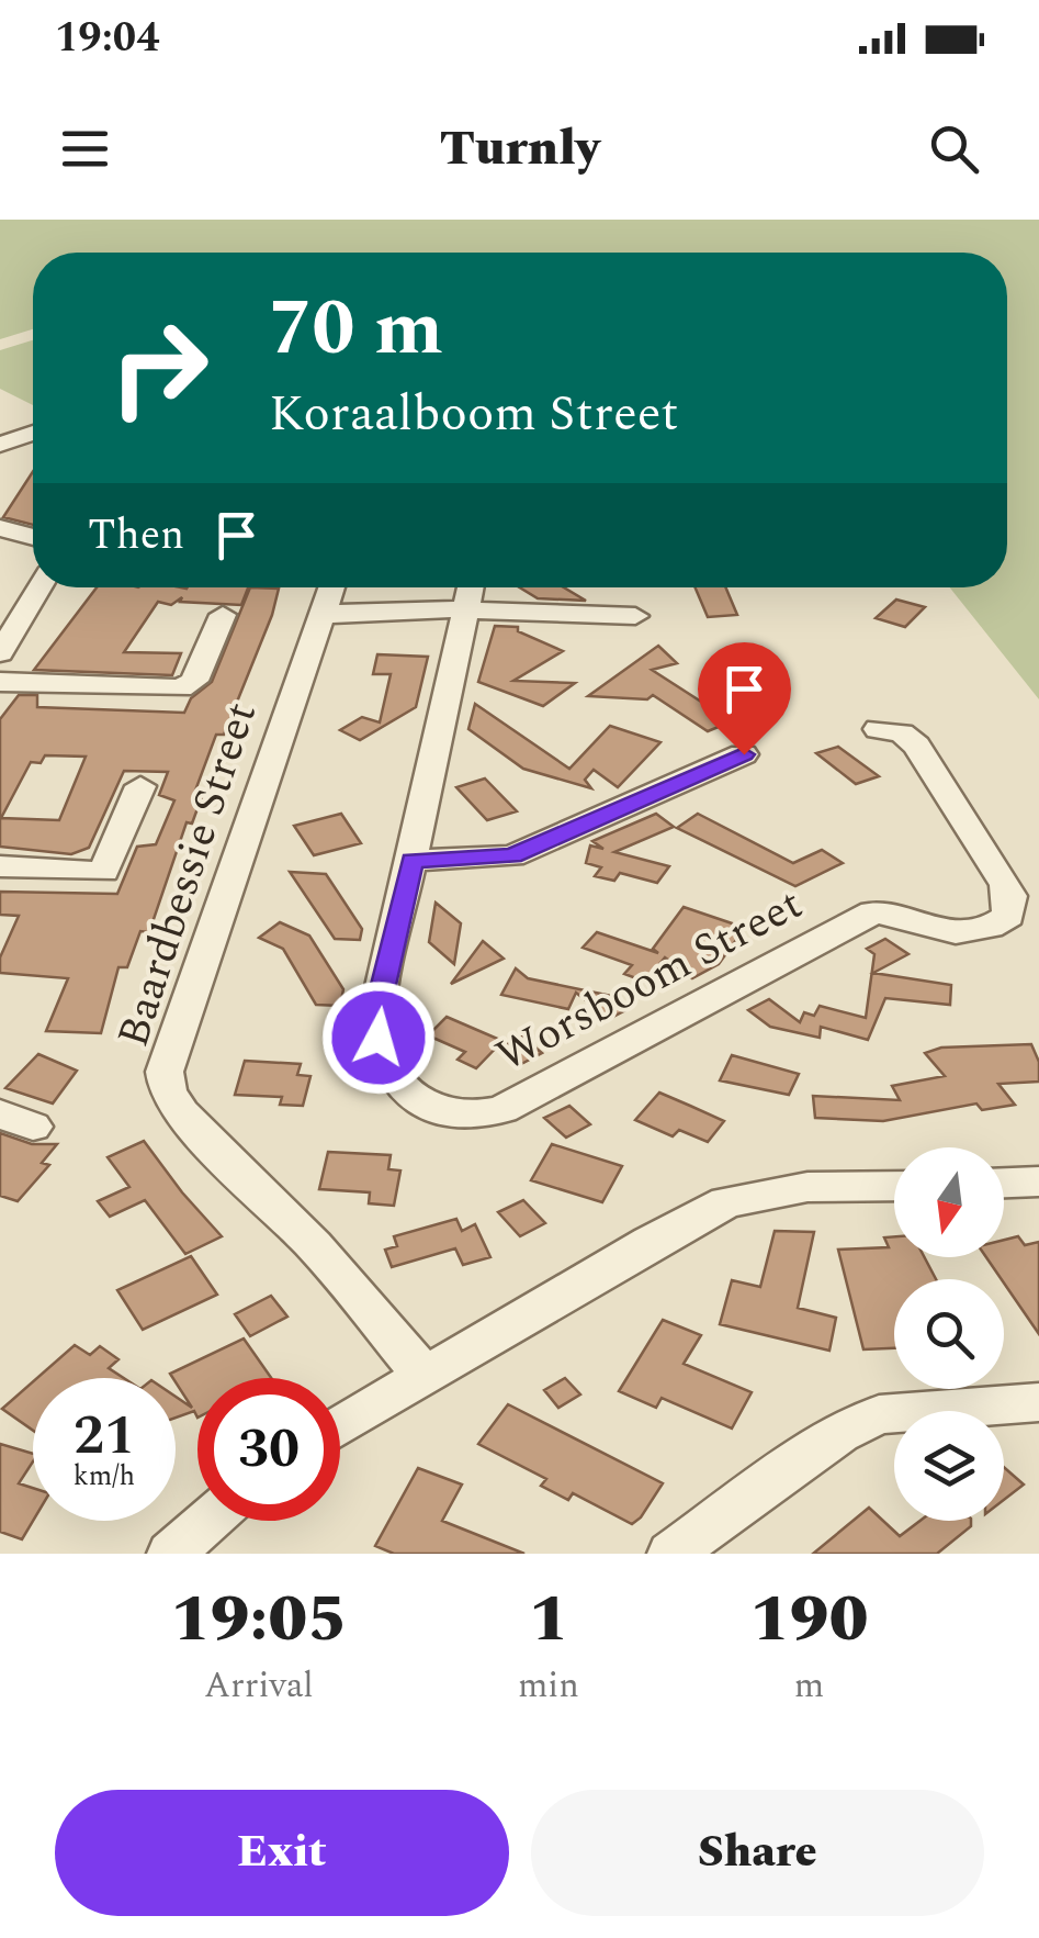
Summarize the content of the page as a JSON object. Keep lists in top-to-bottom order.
{
  "streets": {
    "street": ["Baardbessie Street", "Worsboom Street"]
  },
  "north": "bottom",
  "page": {
    "status": "19:04",
    "header": "Turnly",
    "turn": ["70 m", "Koraalboom Street"],
    "then": "Then",
    "speed": "21 km/h",
    "limit": "30",
    "eta": [
      "19:05",
      "Arrival",
      "1",
      "min",
      "190",
      "m"
    ],
    "buttons": ["Exit", "Share"]
  }
}
